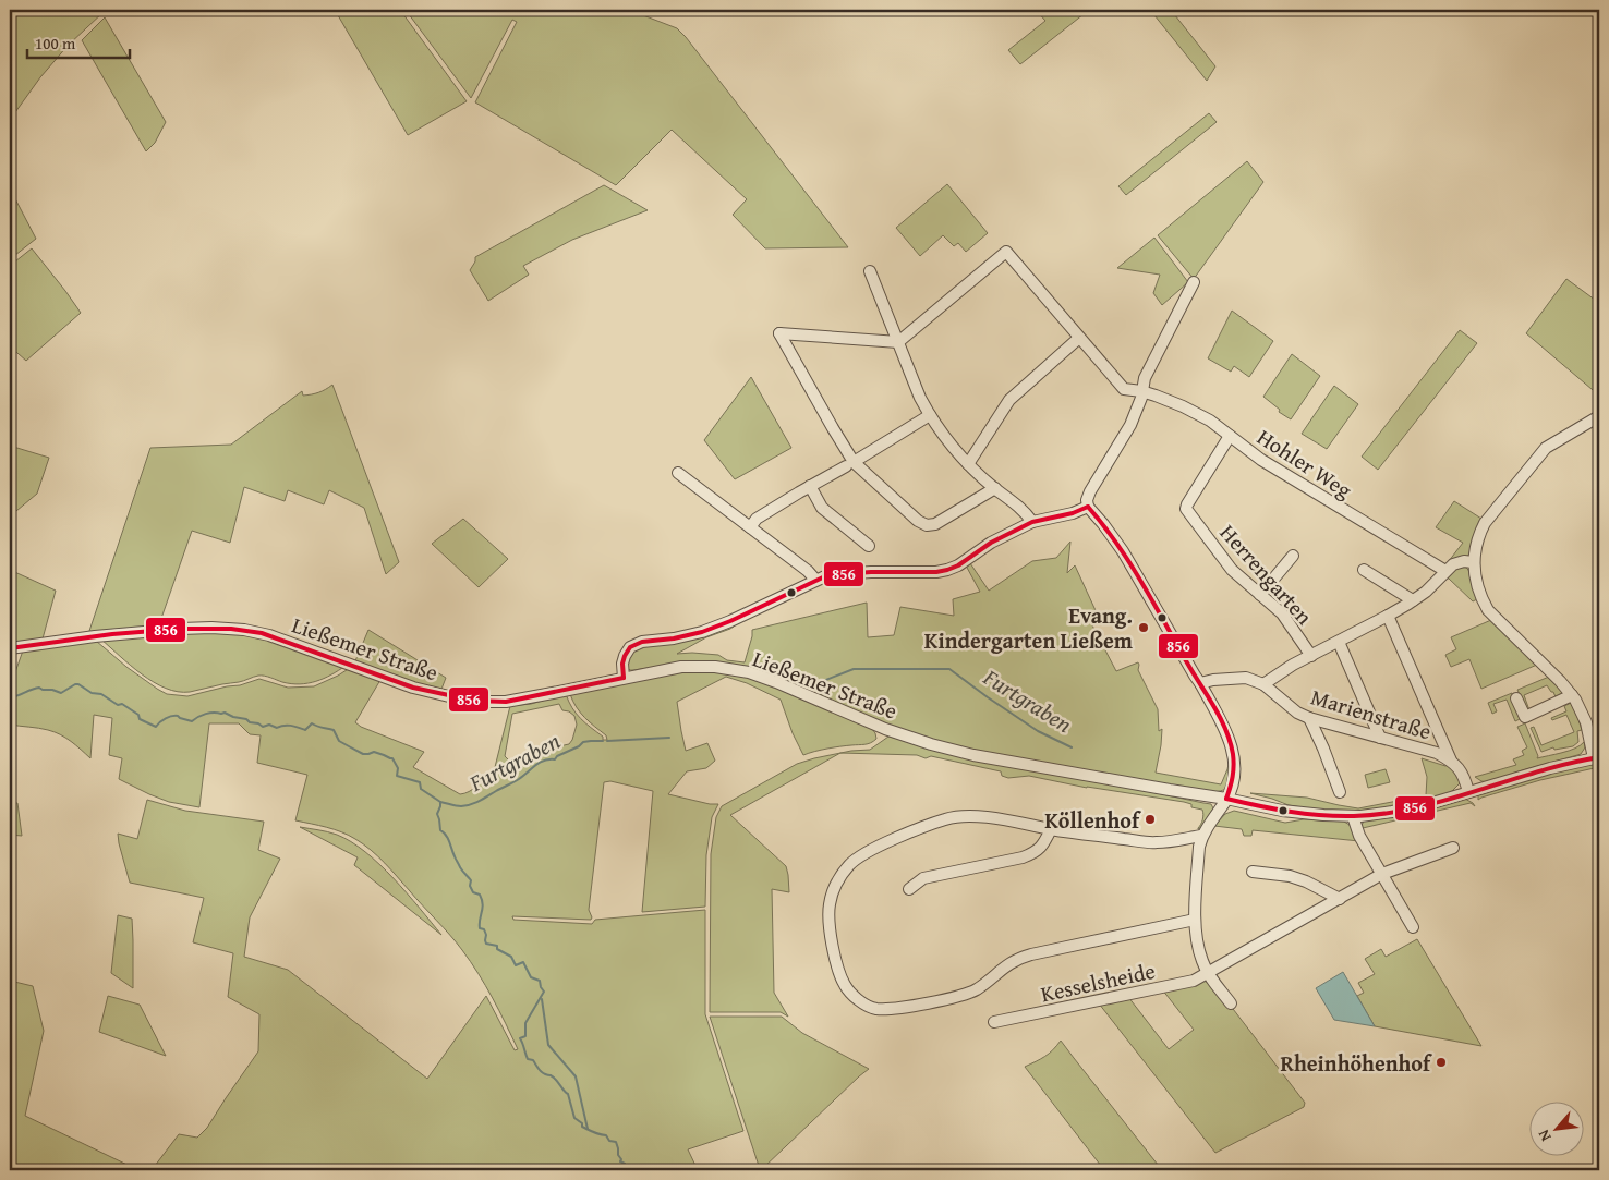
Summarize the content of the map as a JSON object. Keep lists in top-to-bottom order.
{
  "streets": {
    "street": [
      "Hohler Weg",
      "Herrengarten",
      "Ließemer Straße",
      "Marienstraße",
      "Kesselsheide"
    ]
  },
  "crossings": [
    ["Hohler Weg", "Herrengarten"],
    ["Ließemer Straße", "Marienstraße"]
  ],
  "water": ["Furtgraben"],
  "places": ["Evang. Kindergarten Ließem", "Köllenhof", "Rheinhöhenhof"],
  "lines": ["transit line 856"],
  "scale_bar": "100 m",
  "north": "bottom left"
}
